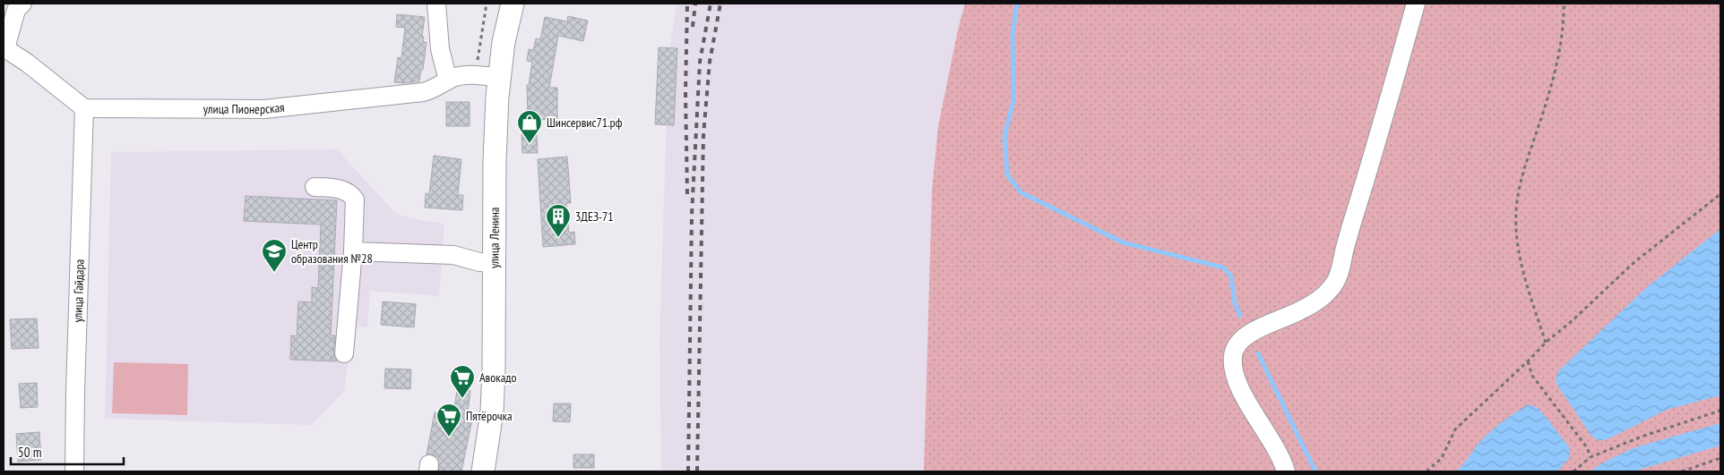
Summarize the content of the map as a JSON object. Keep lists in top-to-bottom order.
{
  "streets": {
    "main road": ["улица Ленина"],
    "street": ["улица Пионерская", "улица Гайдара"]
  },
  "crossings": [
    ["улица Пионерская", "улица Ленина"],
    ["улица Пионерская", "улица Гайдара"]
  ],
  "places": {
    "shop": ["Шинсервис71.рф"],
    "building": ["3ДЕЗ-71"],
    "school or university": ["Центр образования №28"],
    "supermarket": ["Авокадо", "Пятёрочка"]
  },
  "scale_bar": "50 m"
}
